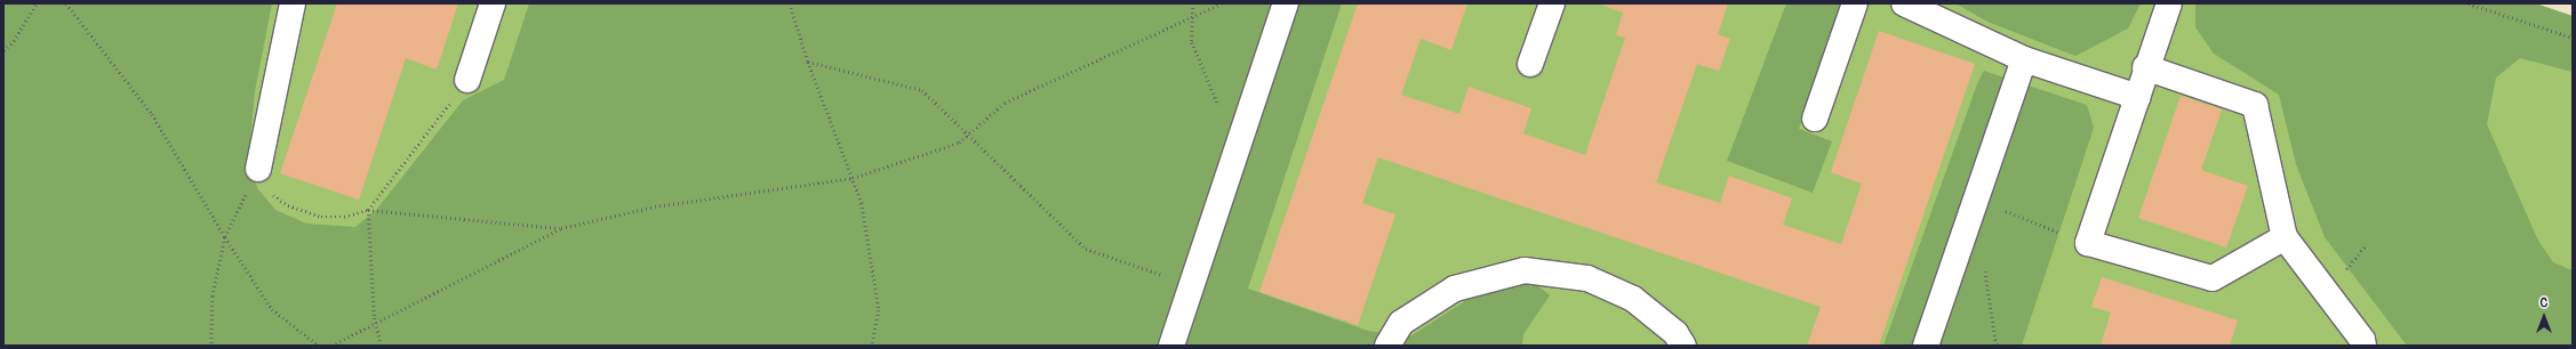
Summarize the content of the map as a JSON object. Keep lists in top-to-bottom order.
{
  "north": "top"
}
